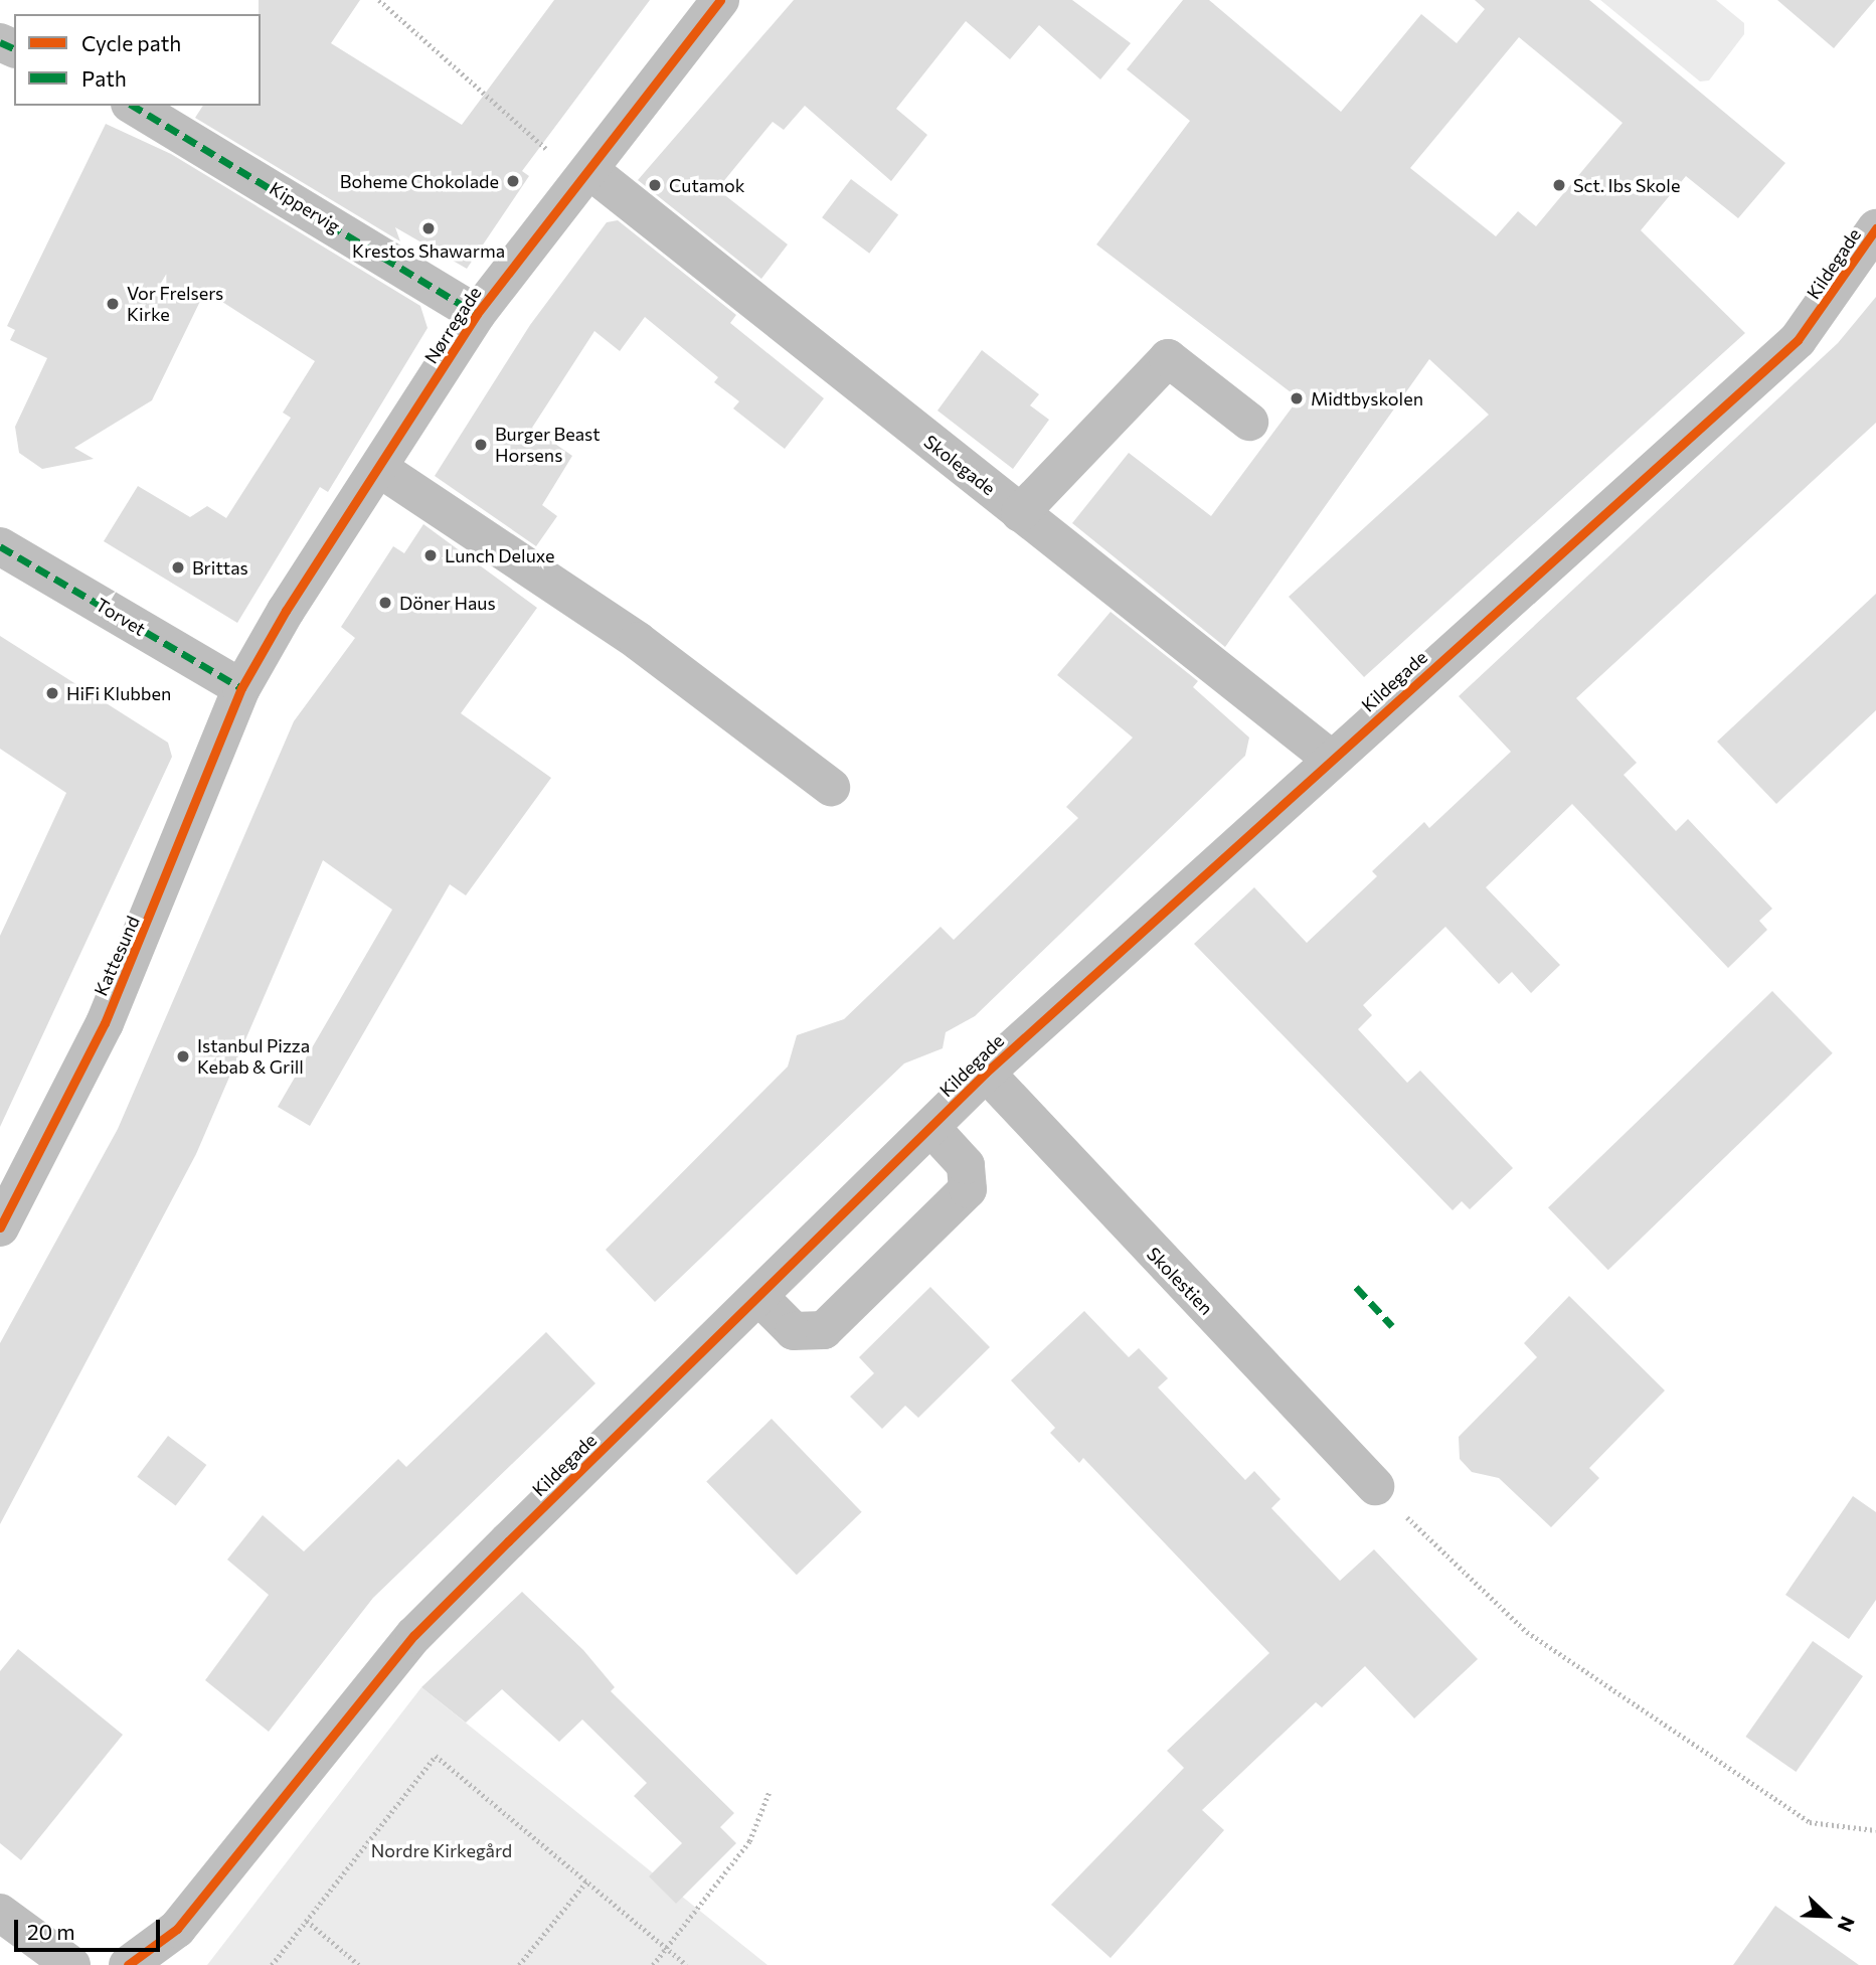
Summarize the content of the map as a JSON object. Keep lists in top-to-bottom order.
{
  "streets": {
    "street": [
      "Kippervig",
      "Kildegade",
      "Nørregade",
      "Skolegade",
      "Torvet",
      "Kattesund",
      "Skolestien"
    ]
  },
  "crossings": [
    ["Kippervig", "Nørregade"],
    ["Kildegade", "Skolegade"],
    ["Kildegade", "Skolestien"],
    ["Nørregade", "Skolegade"],
    ["Nørregade", "Torvet"],
    ["Nørregade", "Kattesund"],
    ["Torvet", "Kattesund"]
  ],
  "parks": ["Nordre Kirkegård"],
  "places": [
    "Boheme Chokolade",
    "Cutamok",
    "Sct. Ibs Skole",
    "Krestos Shawarma",
    "Vor Frelsers Kirke",
    "Midtbyskolen",
    "Burger Beast Horsens",
    "Lunch Deluxe",
    "Brittas",
    "Döner Haus",
    "HiFi Klubben",
    "Istanbul Pizza Kebab & Grill"
  ],
  "legend": ["Cycle path", "Path"],
  "scale_bar": "20 m",
  "north": "bottom right"
}
